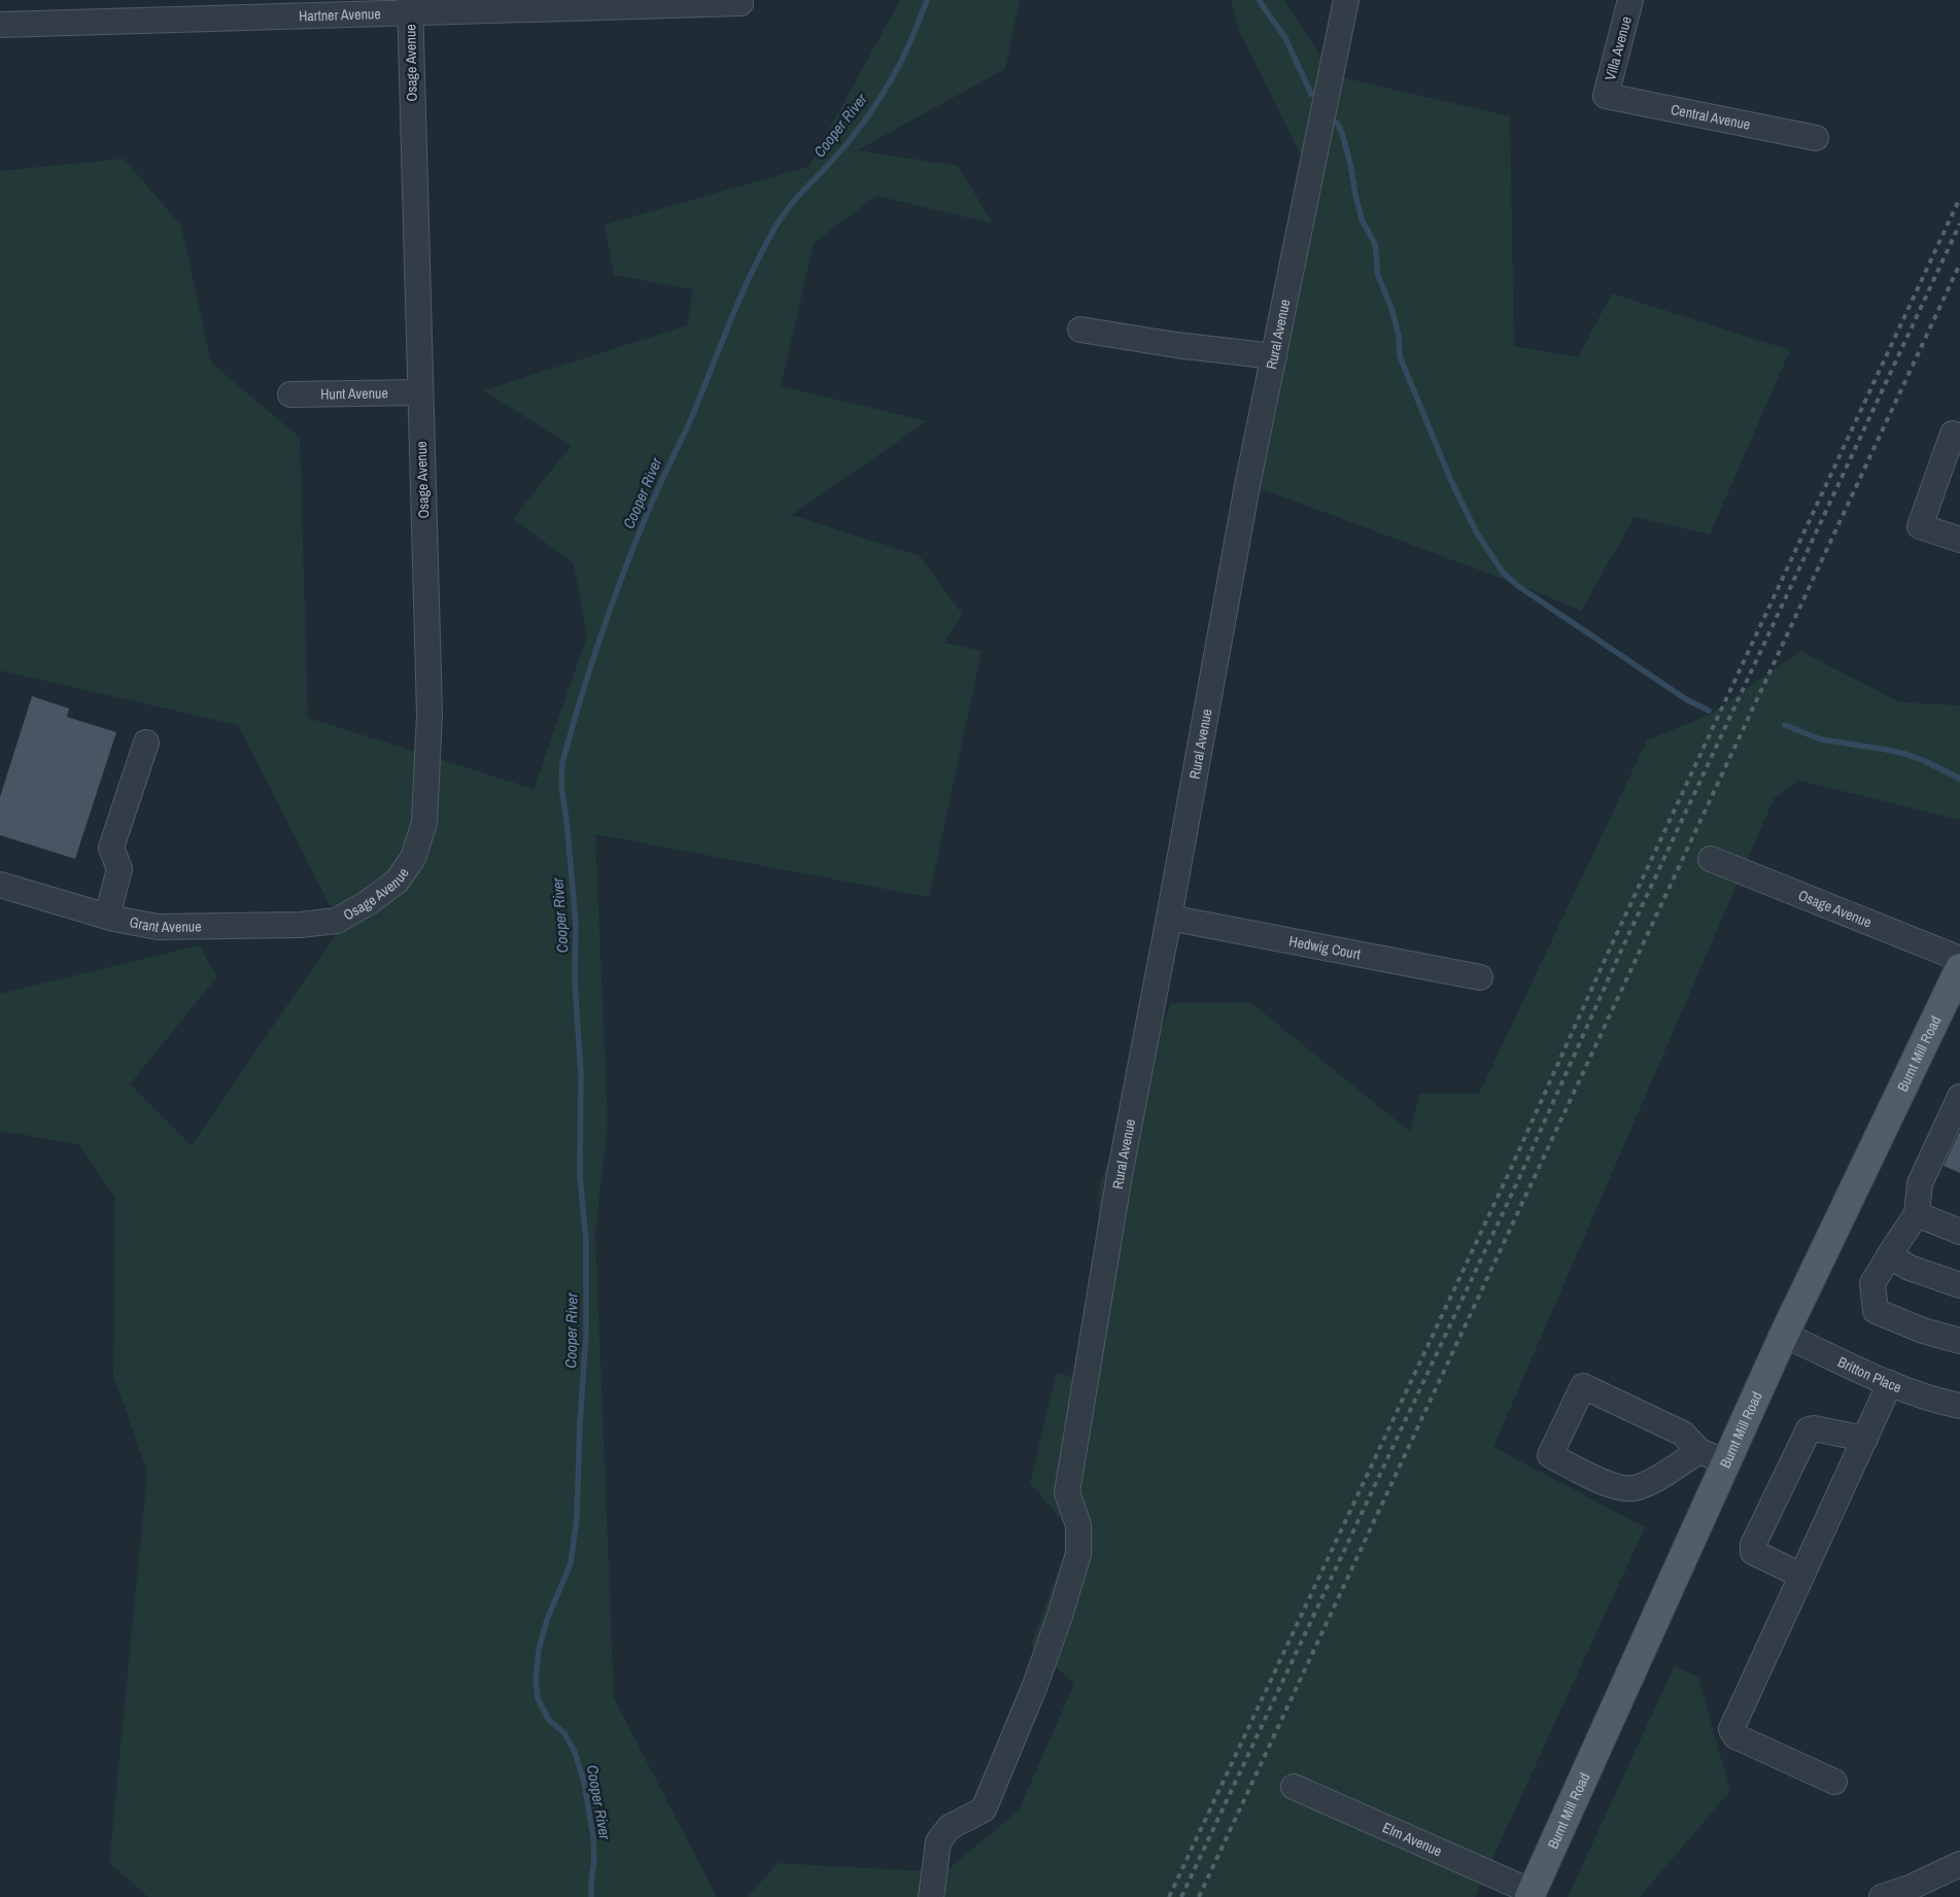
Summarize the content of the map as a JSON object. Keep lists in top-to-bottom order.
{
  "streets": {
    "main road": ["Burnt Mill Road"],
    "street": [
      "Hartner Avenue",
      "Villa Avenue",
      "Osage Avenue",
      "Central Avenue",
      "Rural Avenue",
      "Hunt Avenue",
      "Grant Avenue",
      "Hedwig Court",
      "Britton Place",
      "Elm Avenue"
    ]
  },
  "crossings": [
    ["Hartner Avenue", "Osage Avenue"],
    ["Villa Avenue", "Central Avenue"],
    ["Osage Avenue", "Hunt Avenue"],
    ["Osage Avenue", "Grant Avenue"],
    ["Rural Avenue", "Hedwig Court"],
    ["Burnt Mill Road", "Britton Place"],
    ["Burnt Mill Road", "Elm Avenue"]
  ],
  "water": ["Cooper River"]
}
